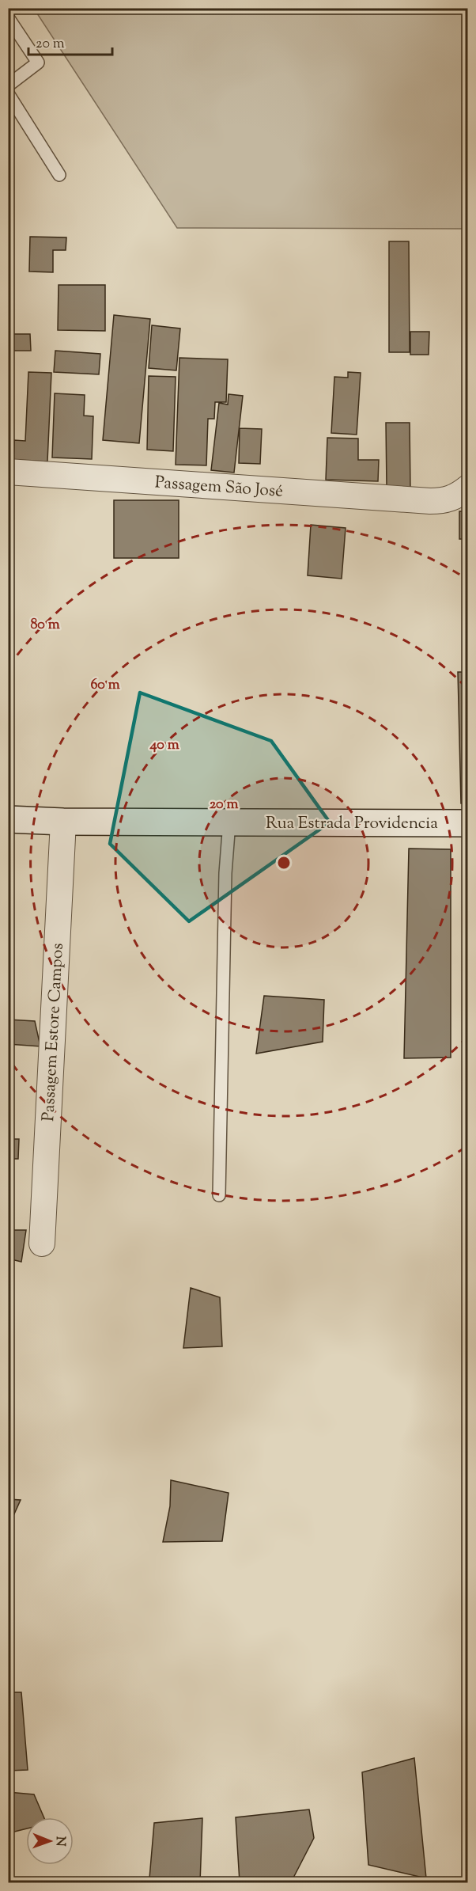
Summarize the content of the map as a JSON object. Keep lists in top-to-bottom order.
{
  "streets": {
    "main road": ["Rua Estrada Providencia"],
    "street": ["Passagem São José", "Passagem Estore Campos"]
  },
  "crossings": [
    ["Rua Estrada Providencia", "Passagem Estore Campos"]
  ],
  "scale_bar": "20 m",
  "north": "right",
  "rings": [
    "80 m",
    "60 m",
    "40 m",
    "20 m"
  ]
}
